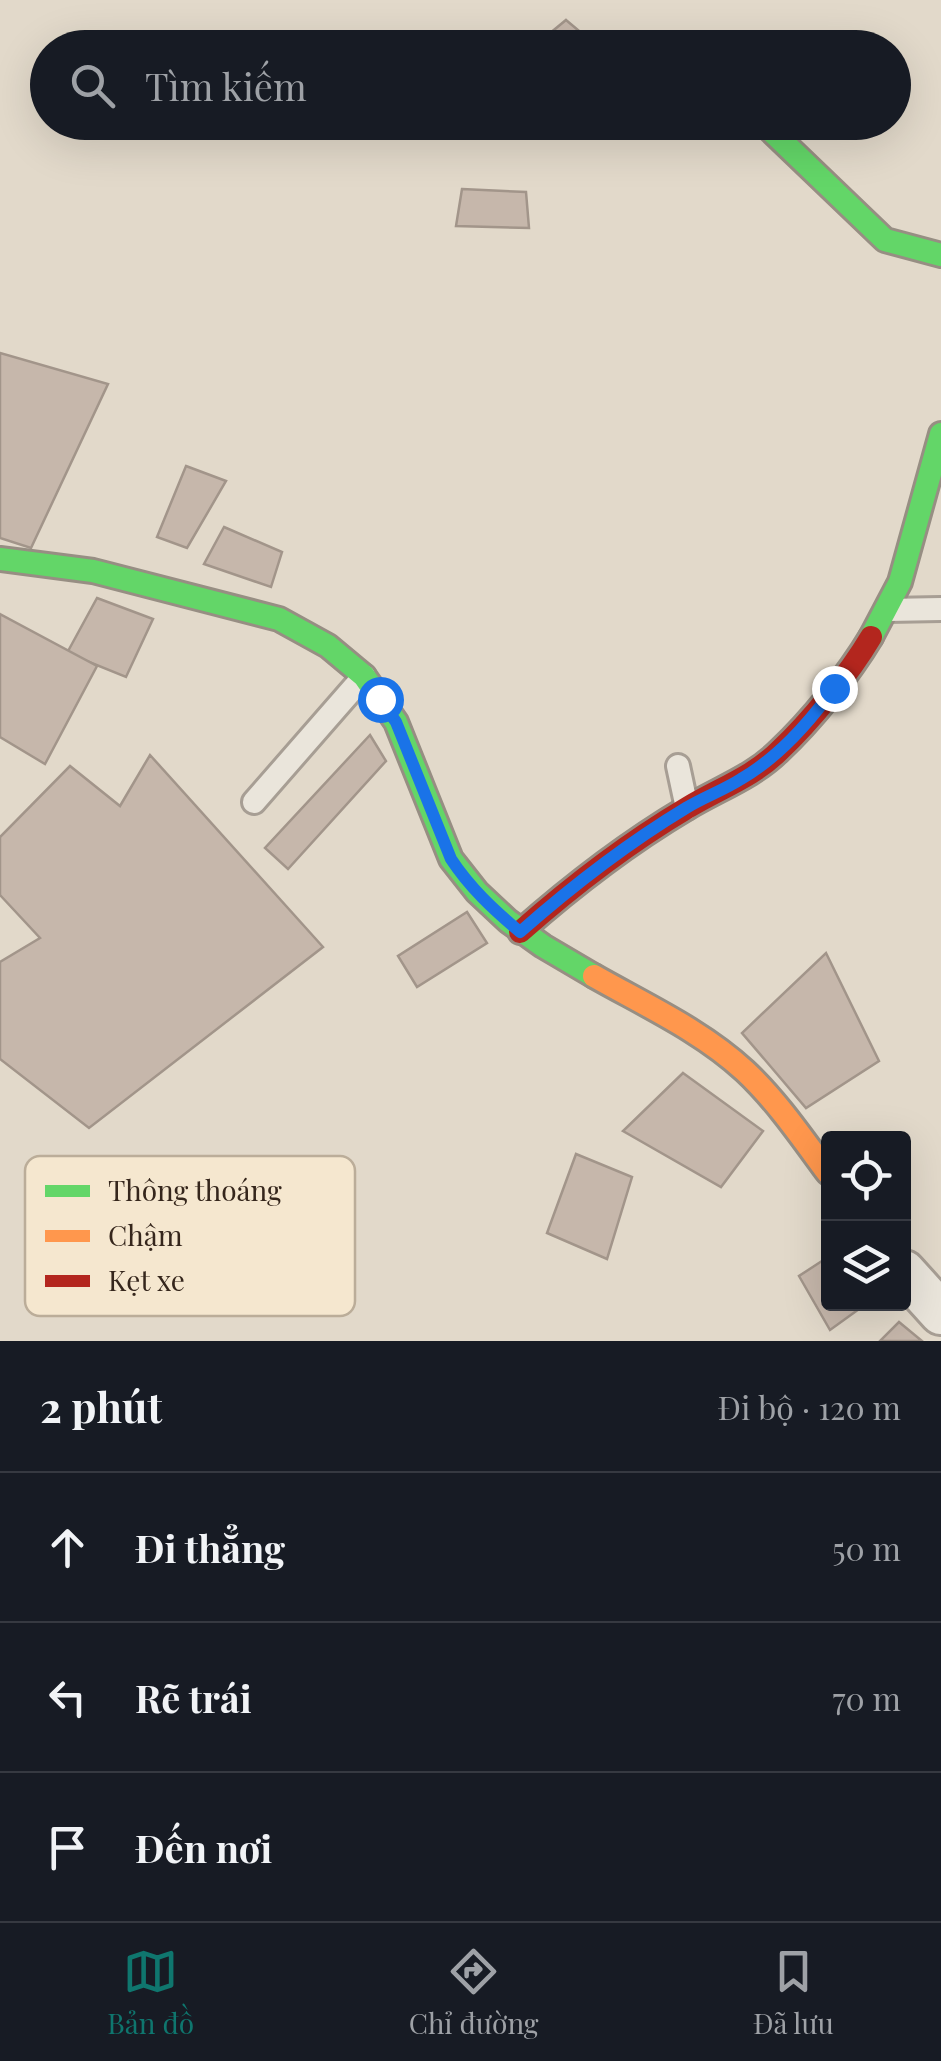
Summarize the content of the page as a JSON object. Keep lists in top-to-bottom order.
{
  "legend": ["Thông thoáng", "Chậm", "Kẹt xe"],
  "page": {
    "search": "Tìm kiếm",
    "heading": ["2 phút", "Đi bộ · 120 m"],
    "list": [
      ["Đi thẳng", "50 m"],
      ["Rẽ trái", "70 m"],
      "Đến nơi"
    ],
    "nav": ["Bản đồ", "Chỉ đường", "Đã lưu"]
  }
}
